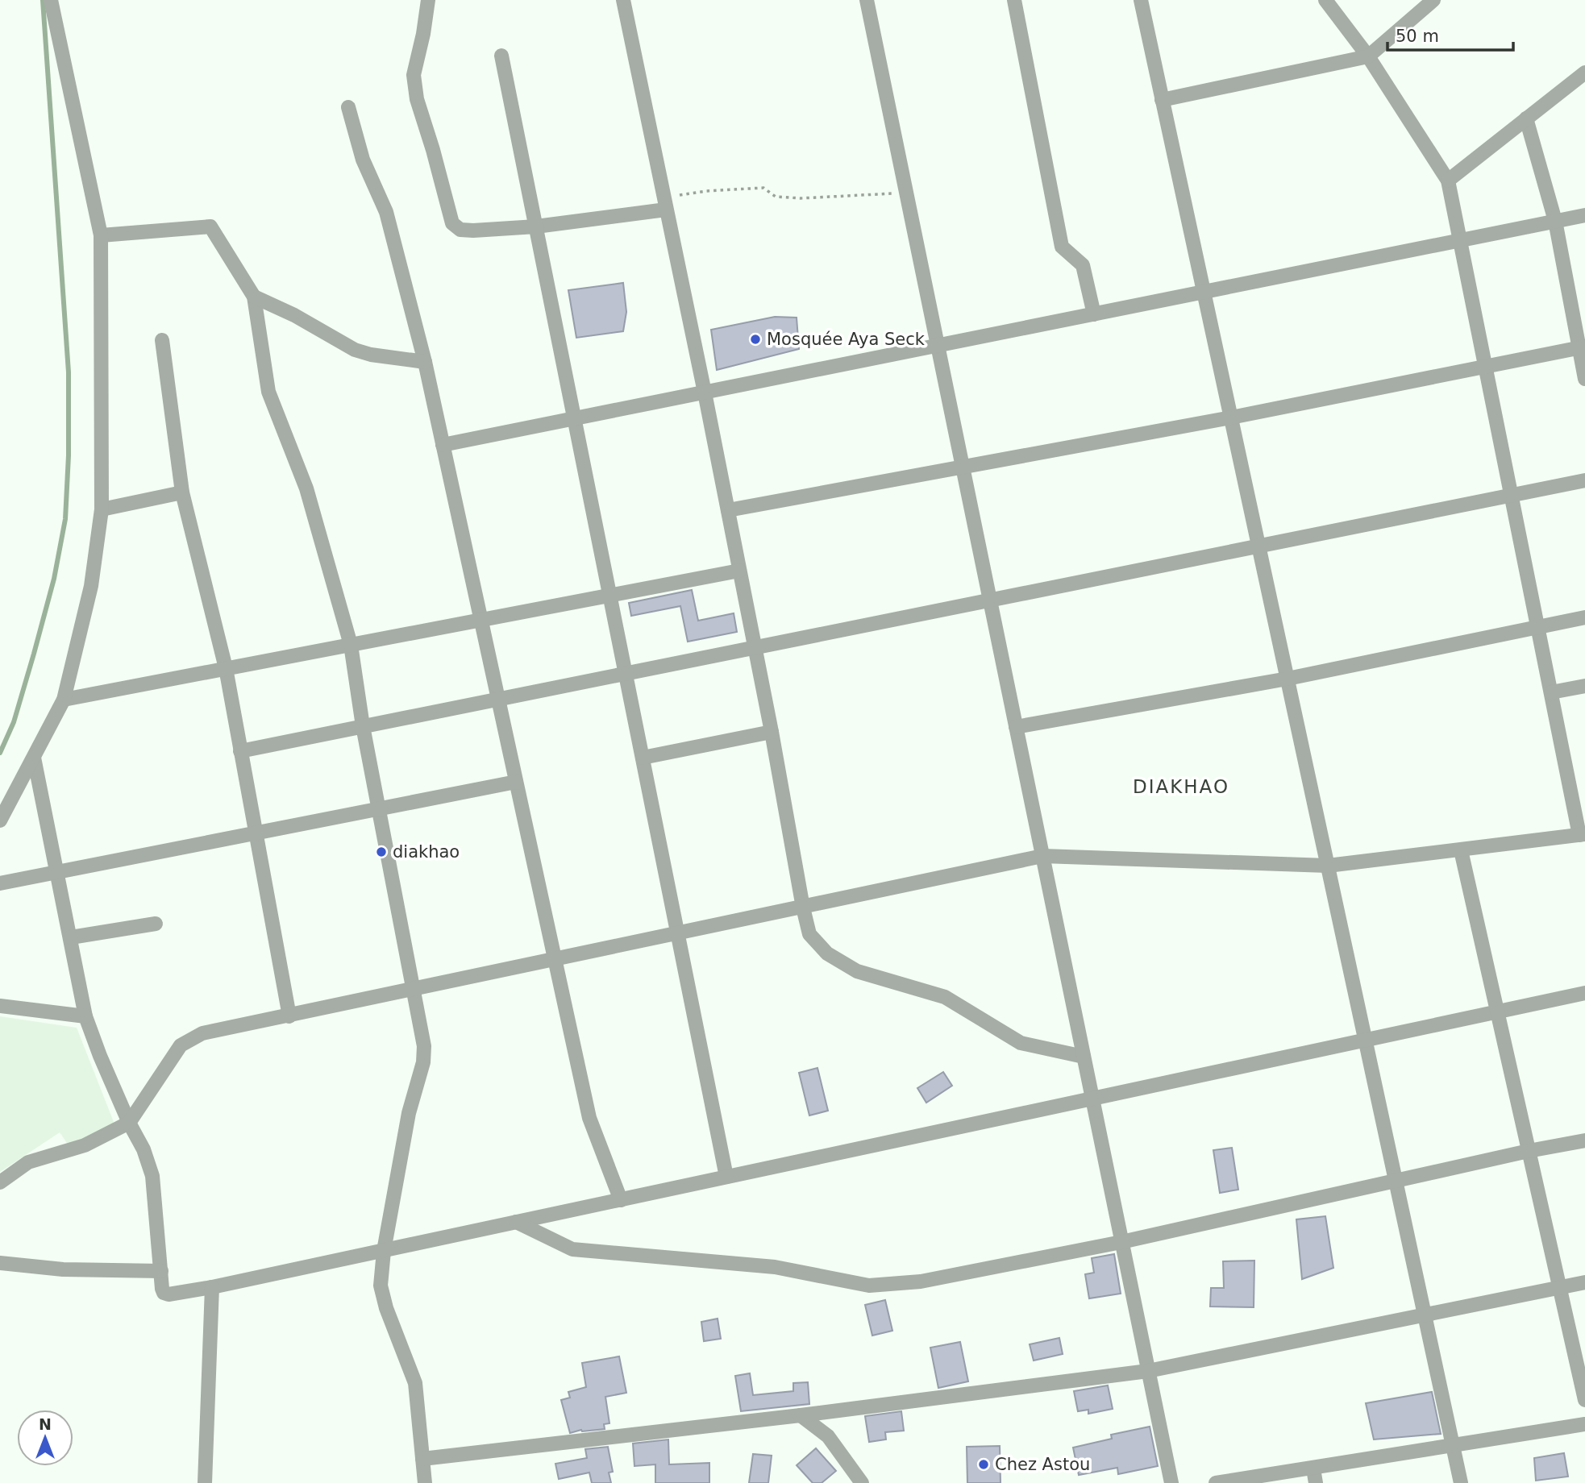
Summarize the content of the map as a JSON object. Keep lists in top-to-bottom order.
{
  "districts": ["DIAKHAO"],
  "places": ["Mosquée Aya Seck", "diakhao", "Chez Astou"],
  "scale_bar": "50 m",
  "north": "top"
}
